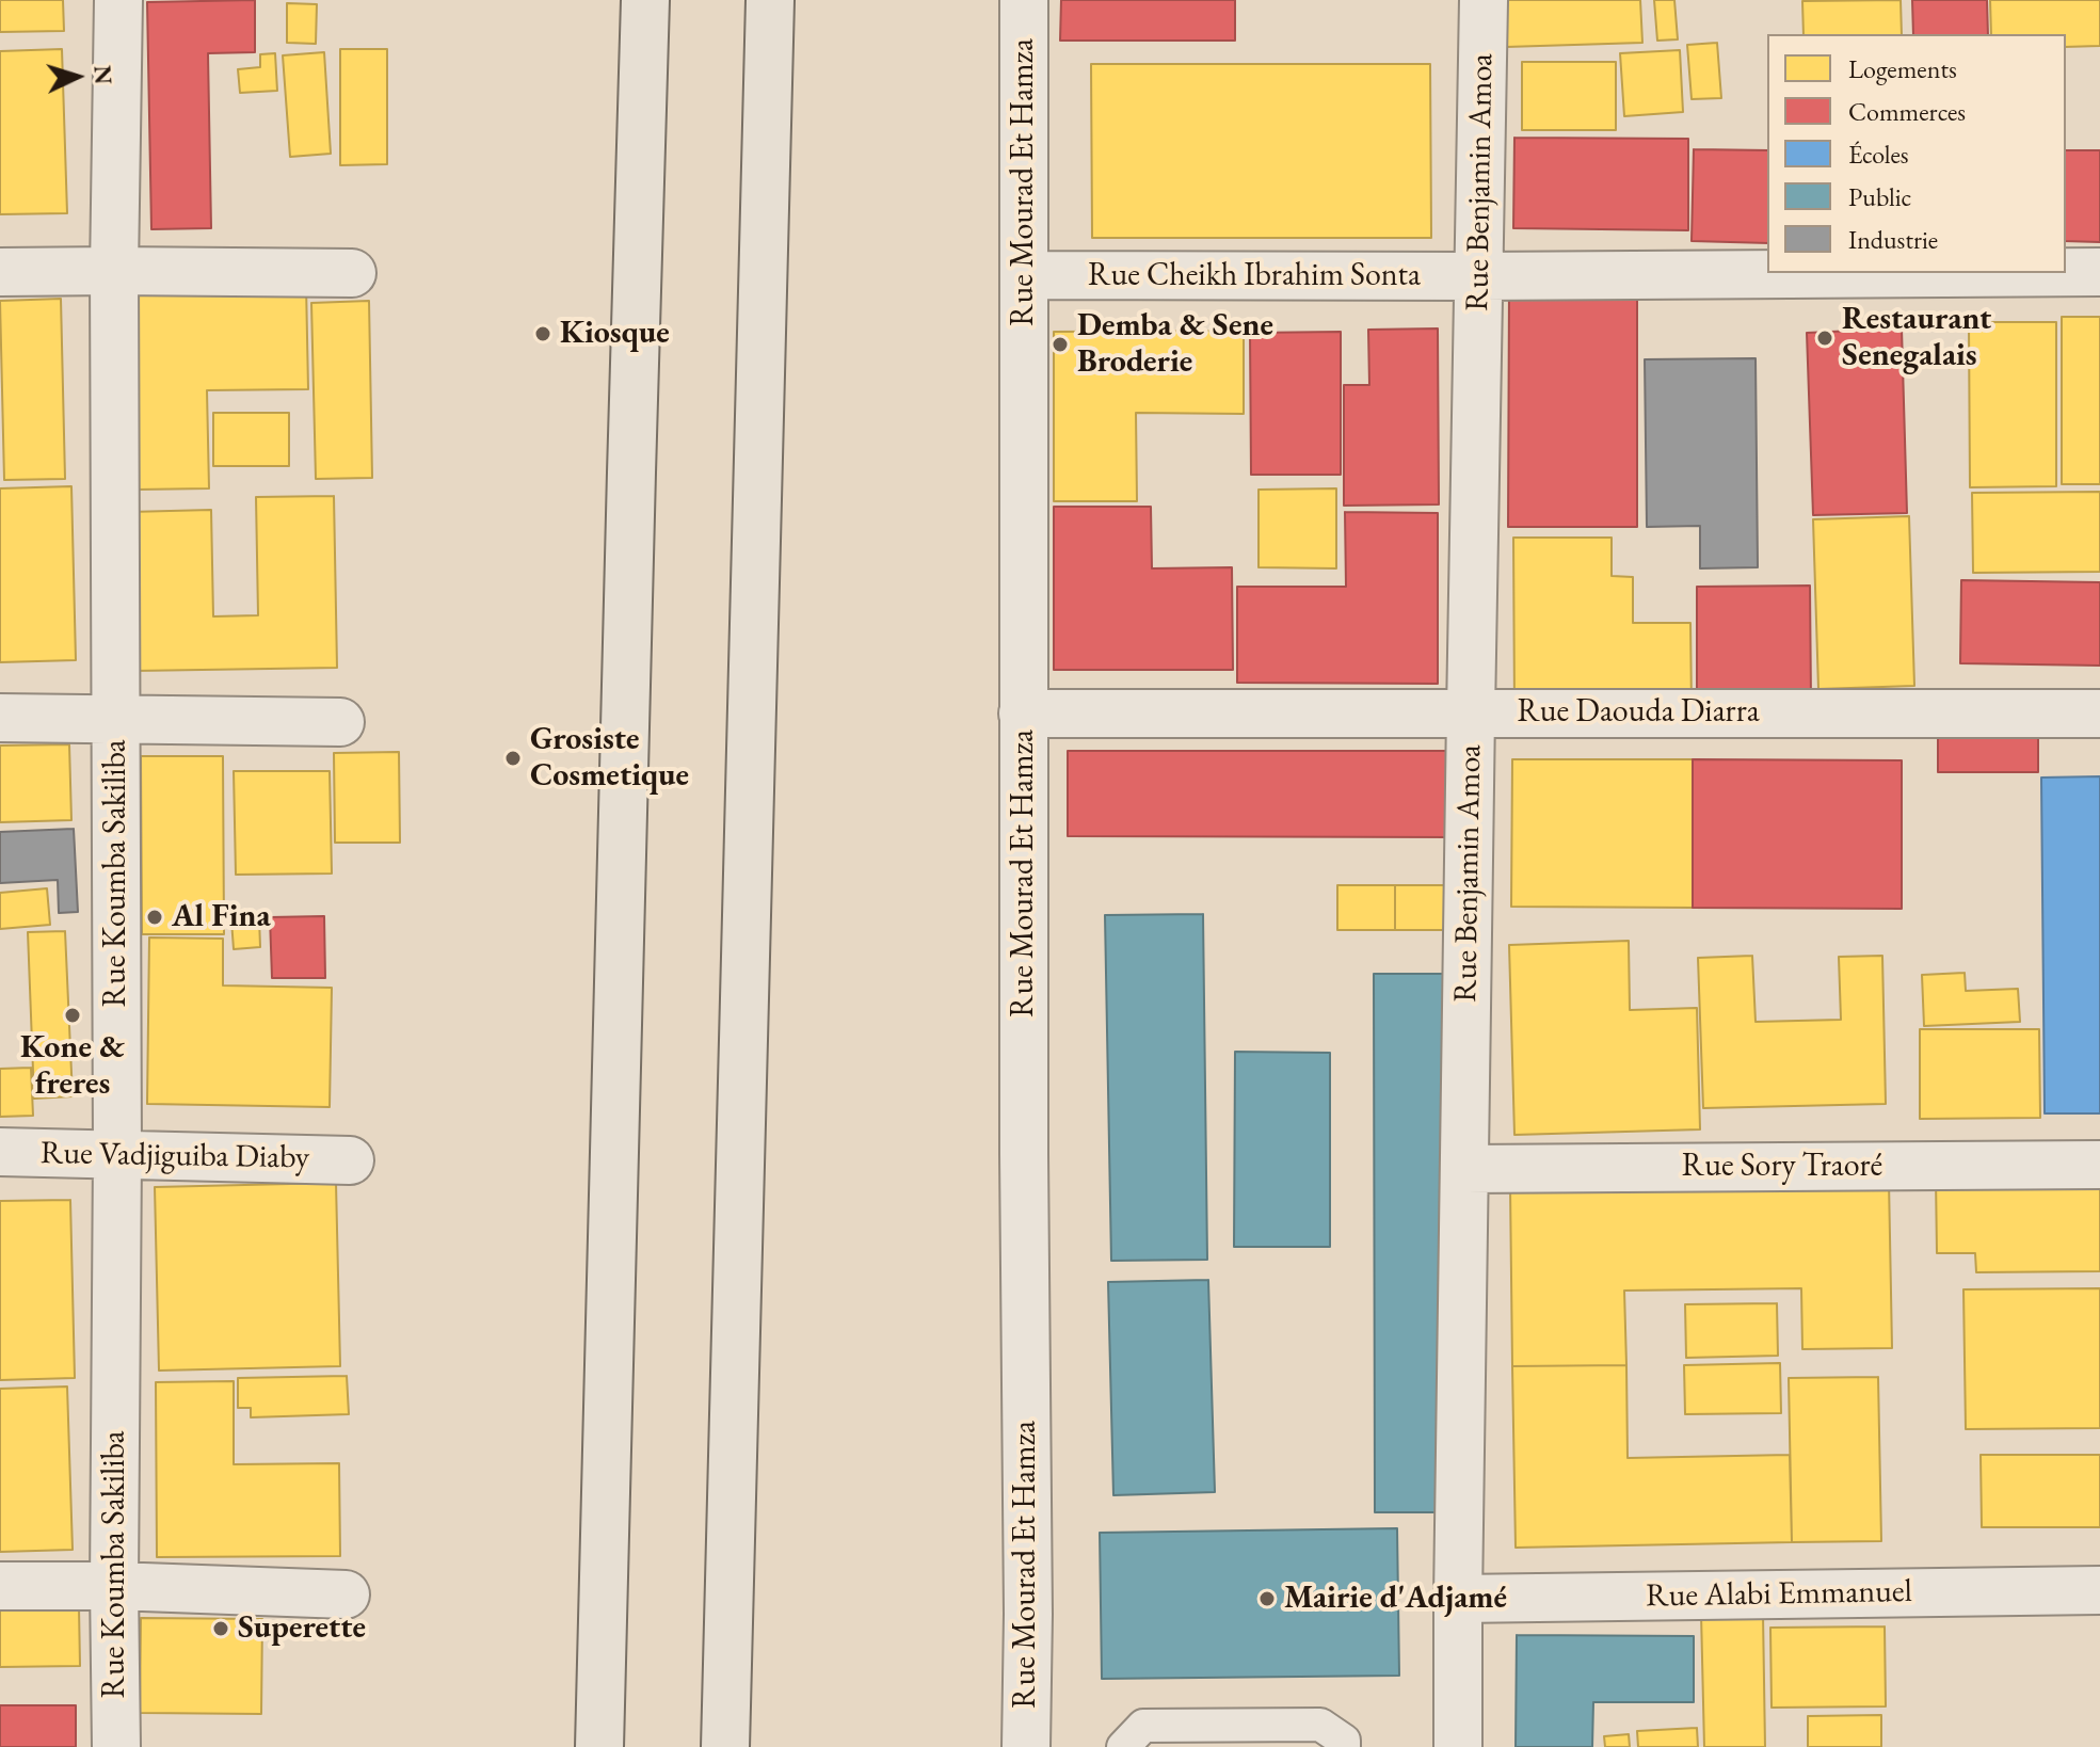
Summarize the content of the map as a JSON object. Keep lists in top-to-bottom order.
{
  "streets": {
    "street": [
      "Rue Mourad Et Hamza",
      "Rue Benjamin Amoa",
      "Rue Cheikh Ibrahim Sonta",
      "Rue Daouda Diarra",
      "Rue Koumba Sakiliba",
      "Rue Vadjiguiba Diaby",
      "Rue Sory Traoré",
      "Rue Alabi Emmanuel"
    ]
  },
  "crossings": [
    ["Rue Mourad Et Hamza", "Rue Cheikh Ibrahim Sonta"],
    ["Rue Mourad Et Hamza", "Rue Daouda Diarra"],
    ["Rue Benjamin Amoa", "Rue Cheikh Ibrahim Sonta"],
    ["Rue Benjamin Amoa", "Rue Daouda Diarra"],
    ["Rue Benjamin Amoa", "Rue Sory Traoré"],
    ["Rue Benjamin Amoa", "Rue Alabi Emmanuel"],
    ["Rue Koumba Sakiliba", "Rue Vadjiguiba Diaby"]
  ],
  "places": [
    "Kiosque",
    "Restaurant Senegalais",
    "Demba & Sene Broderie",
    "Grosiste Cosmetique",
    "Al Fina",
    "Kone & freres",
    "Mairie d'Adjamé",
    "Superette"
  ],
  "legend": [
    "Logements",
    "Commerces",
    "Écoles",
    "Public",
    "Industrie"
  ],
  "north": "right"
}
